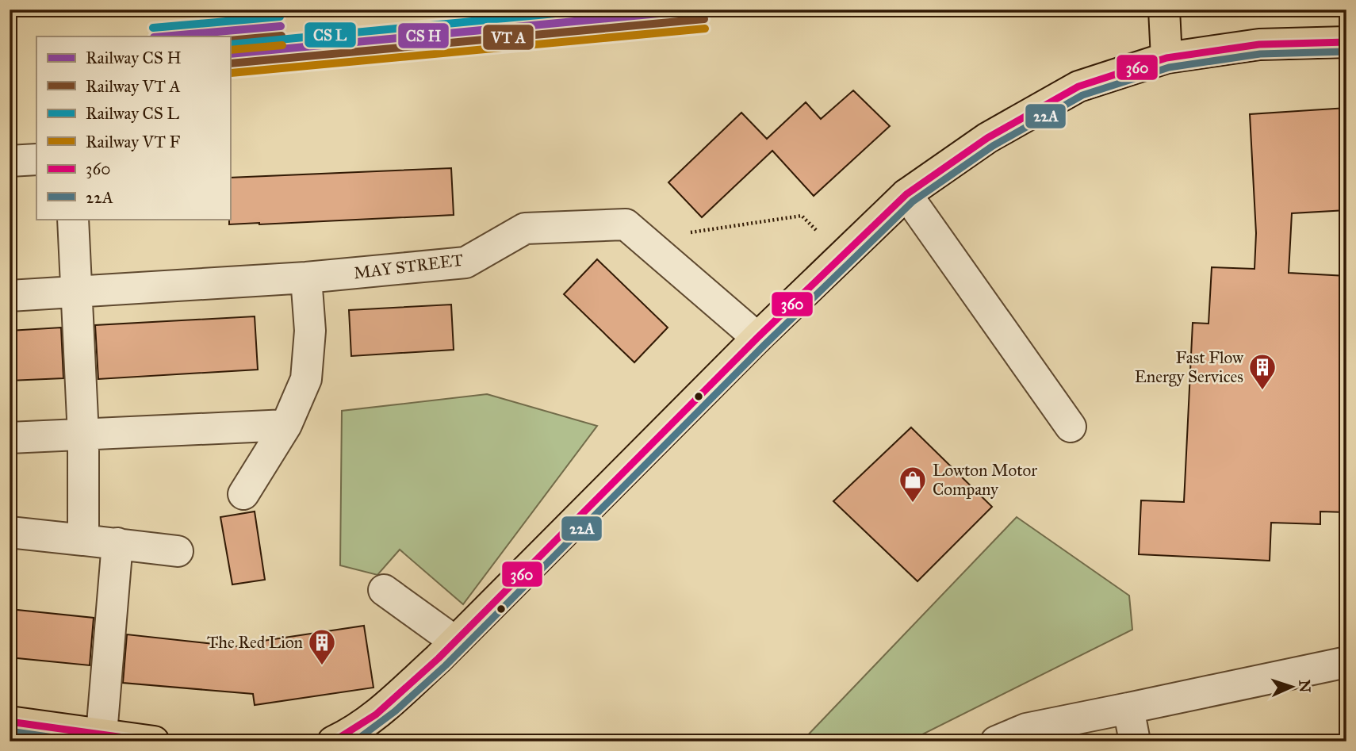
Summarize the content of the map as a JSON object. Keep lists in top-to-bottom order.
{
  "streets": {
    "street": ["MAY STREET"]
  },
  "places": {
    "building": ["Fast Flow Energy Services", "The Red Lion"],
    "shop": ["Lowton Motor Company"]
  },
  "lines": ["transit line 360", "transit line 22A"],
  "legend": [
    "Railway CS H",
    "Railway VT A",
    "Railway CS L",
    "Railway VT F",
    "360",
    "22A"
  ],
  "north": "right"
}
